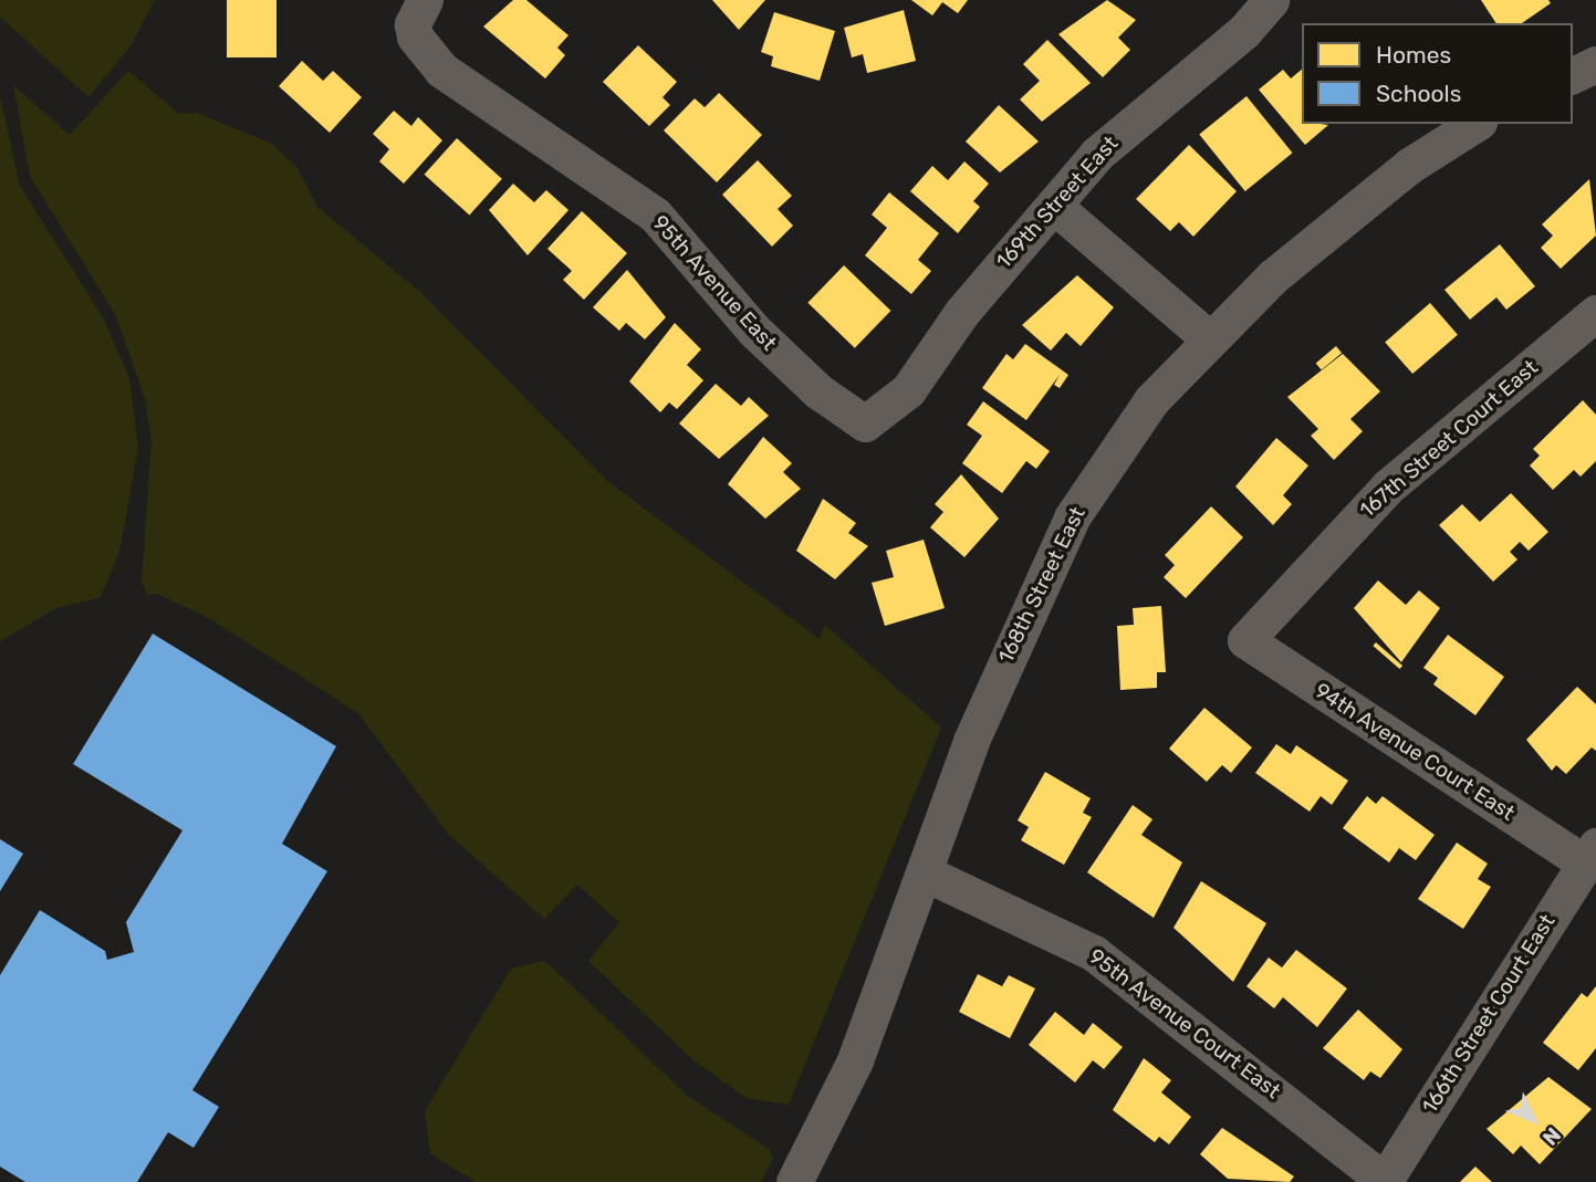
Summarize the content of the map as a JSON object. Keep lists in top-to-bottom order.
{
  "streets": {
    "street": [
      "169th Street East",
      "95th Avenue East",
      "167th Street Court East",
      "168th Street East",
      "94th Avenue Court East",
      "166th Street Court East",
      "95th Avenue Court East"
    ]
  },
  "crossings": [
    ["169th Street East", "95th Avenue East"],
    ["167th Street Court East", "94th Avenue Court East"],
    ["168th Street East", "95th Avenue Court East"],
    ["94th Avenue Court East", "166th Street Court East"],
    ["166th Street Court East", "95th Avenue Court East"]
  ],
  "legend": ["Homes", "Schools"],
  "north": "bottom right"
}
